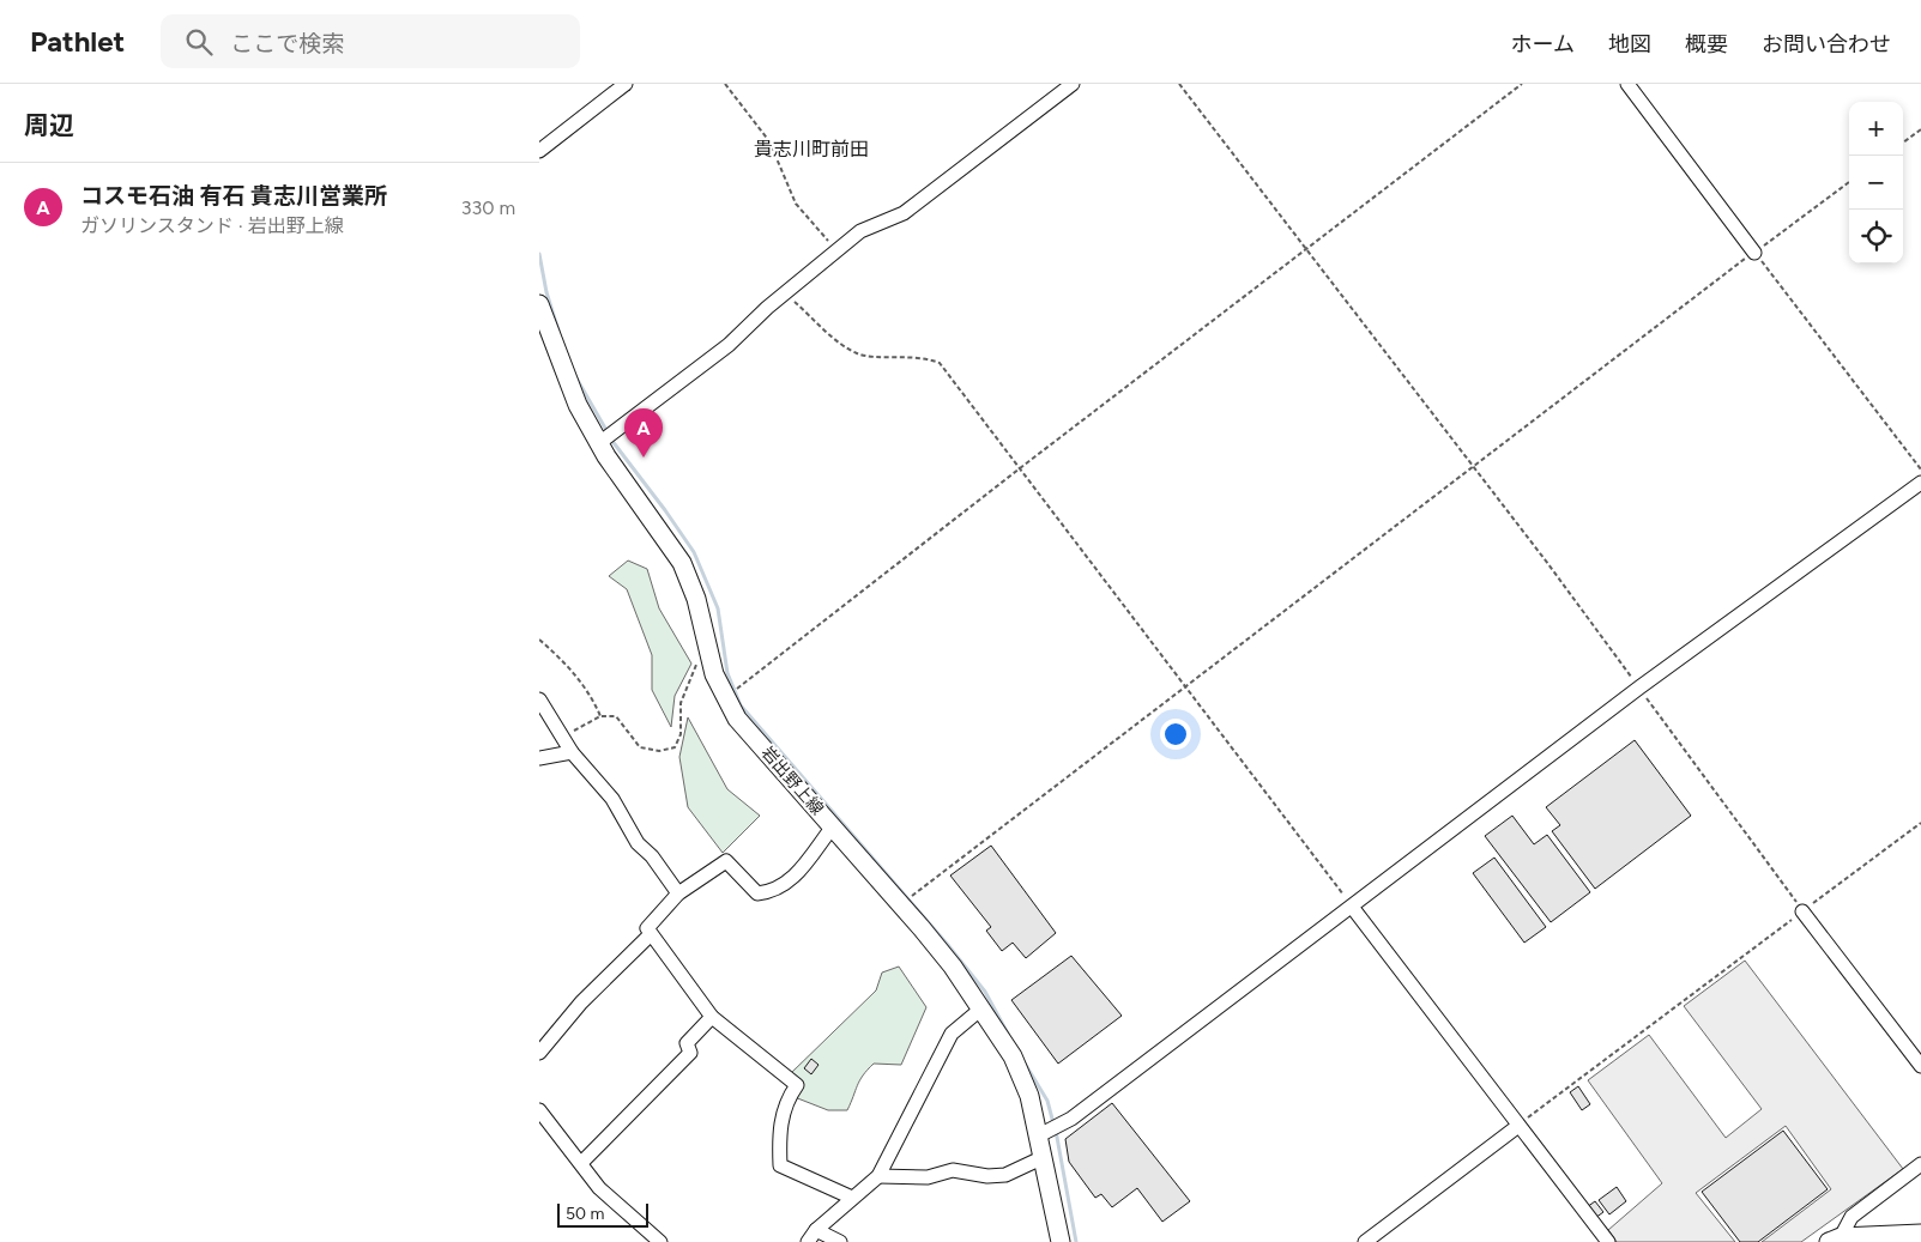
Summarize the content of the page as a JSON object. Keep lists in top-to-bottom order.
{
  "streets": {
    "main road": ["岩出野上線"]
  },
  "districts": ["貴志川町前田"],
  "scale_bar": "50 m",
  "page": {
    "header": "Pathlet",
    "search": "ここで検索",
    "nav": [
      "ホーム",
      "地図",
      "概要",
      "お問い合わせ"
    ],
    "heading": "周辺",
    "map_buttons": ["+", "−"],
    "list": [
      {
        "mark": "A",
        "name": "コスモ石油 有石 貴志川営業所",
        "note": "ガソリンスタンド · 岩出野上線",
        "value": "330 m"
      }
    ],
    "pins": "A",
    "scale": "50 m"
  }
}
